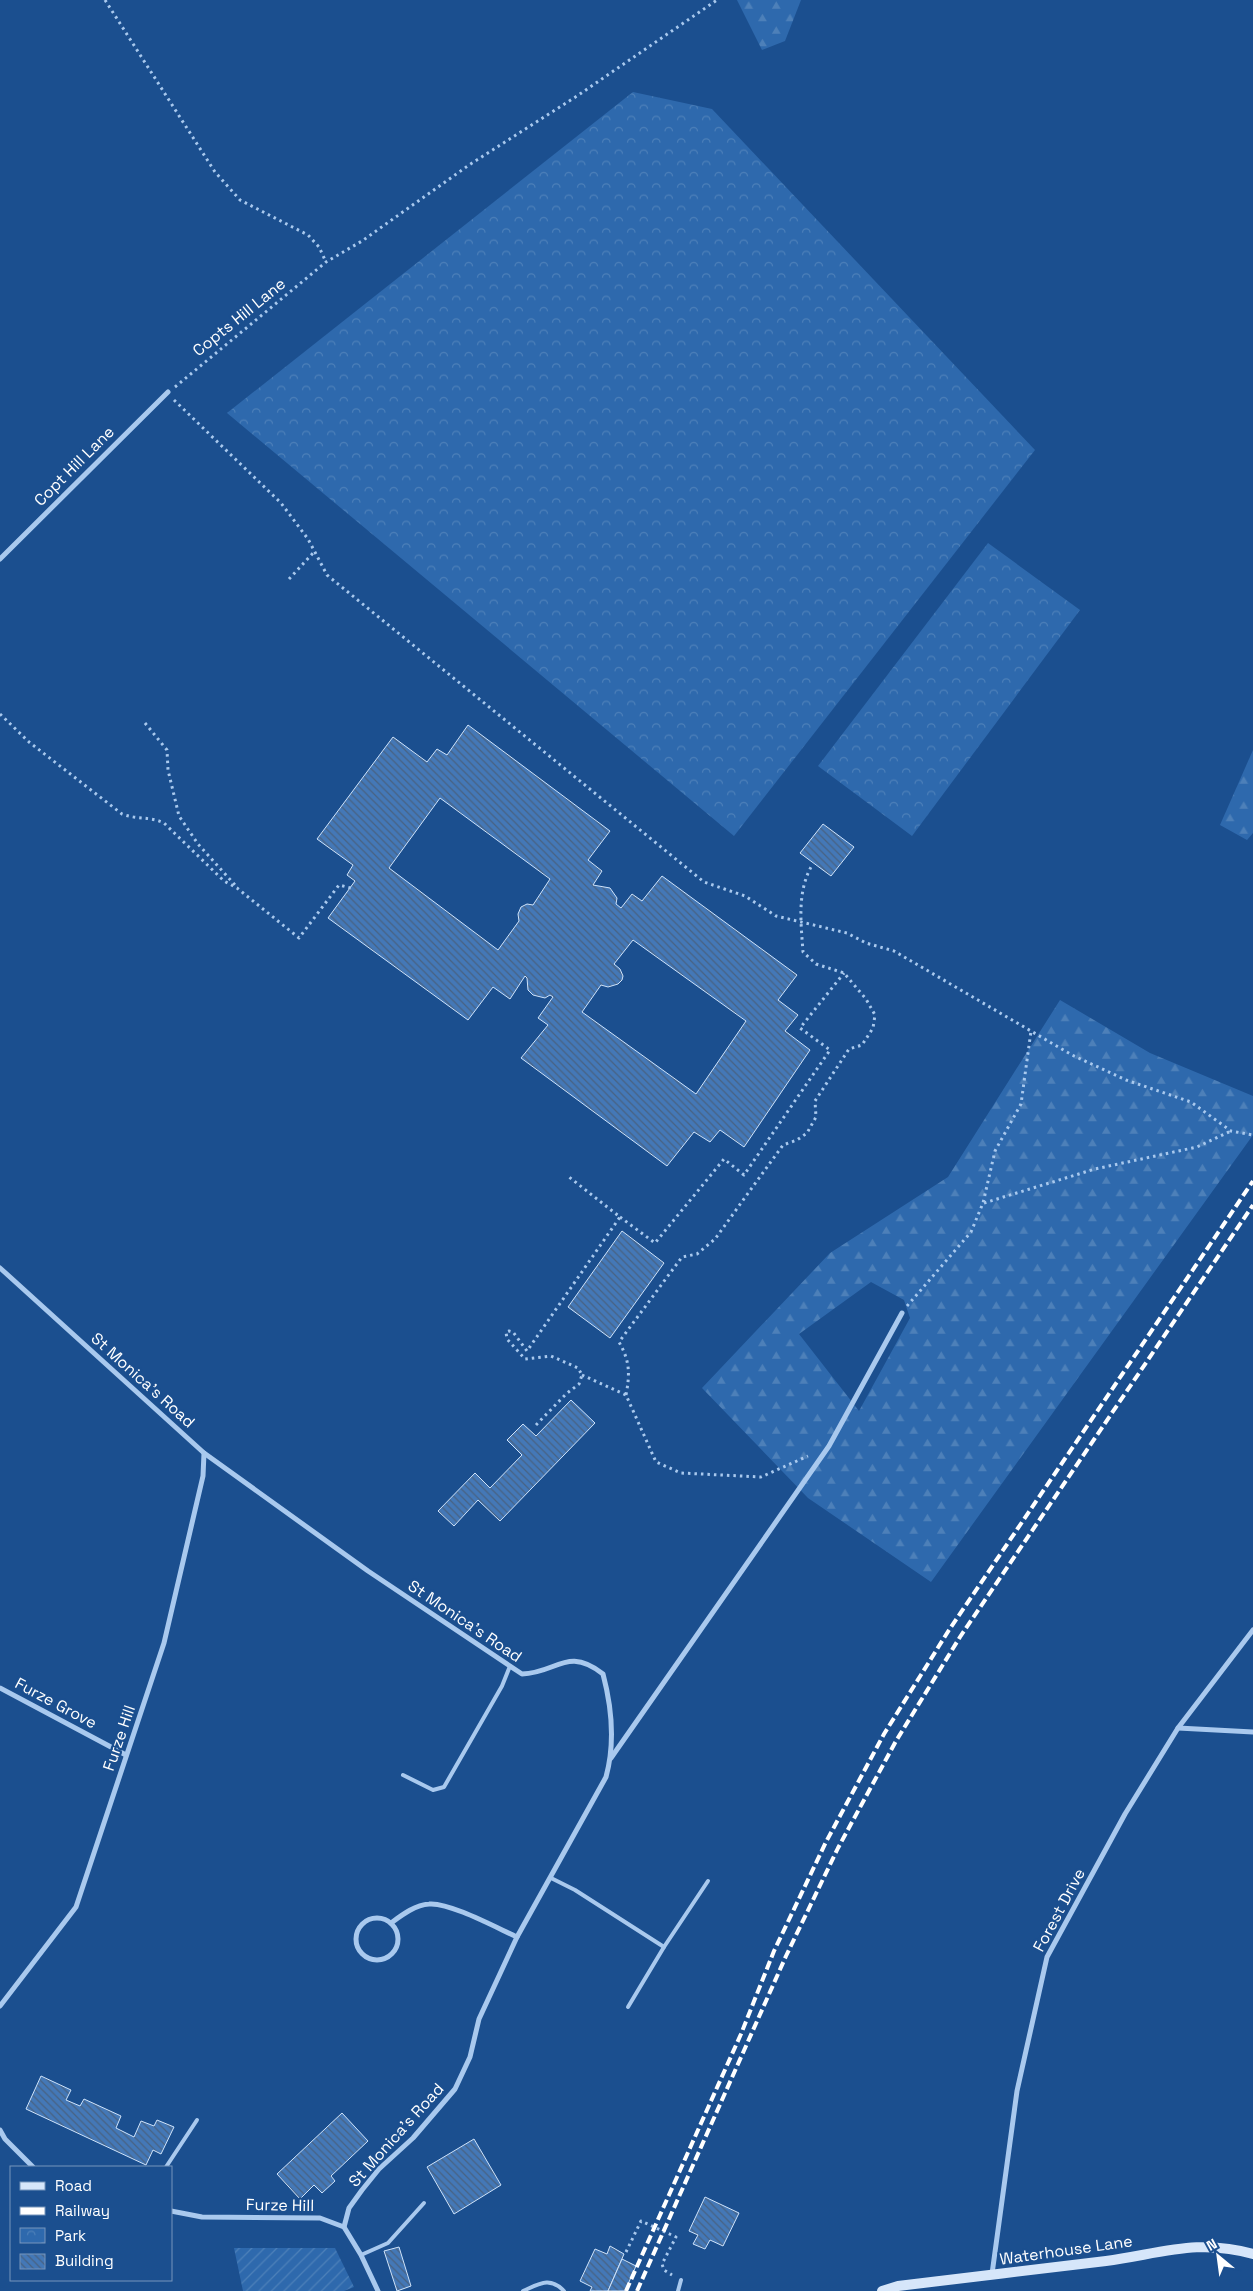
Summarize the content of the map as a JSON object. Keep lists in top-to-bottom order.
{
  "streets": {
    "main road": ["Waterhouse Lane"],
    "street": [
      "Copt Hill Lane",
      "St Monica's Road",
      "Furze Grove",
      "Furze Hill",
      "Forest Drive"
    ],
    "path": ["Copts Hill Lane"]
  },
  "crossings": [
    ["Copts Hill Lane", "Copt Hill Lane"],
    ["St Monica's Road", "Furze Hill"],
    ["Furze Grove", "Furze Hill"],
    ["Forest Drive", "Waterhouse Lane"]
  ],
  "legend": [
    "Road",
    "Railway",
    "Park",
    "Building"
  ],
  "north": "top left"
}
